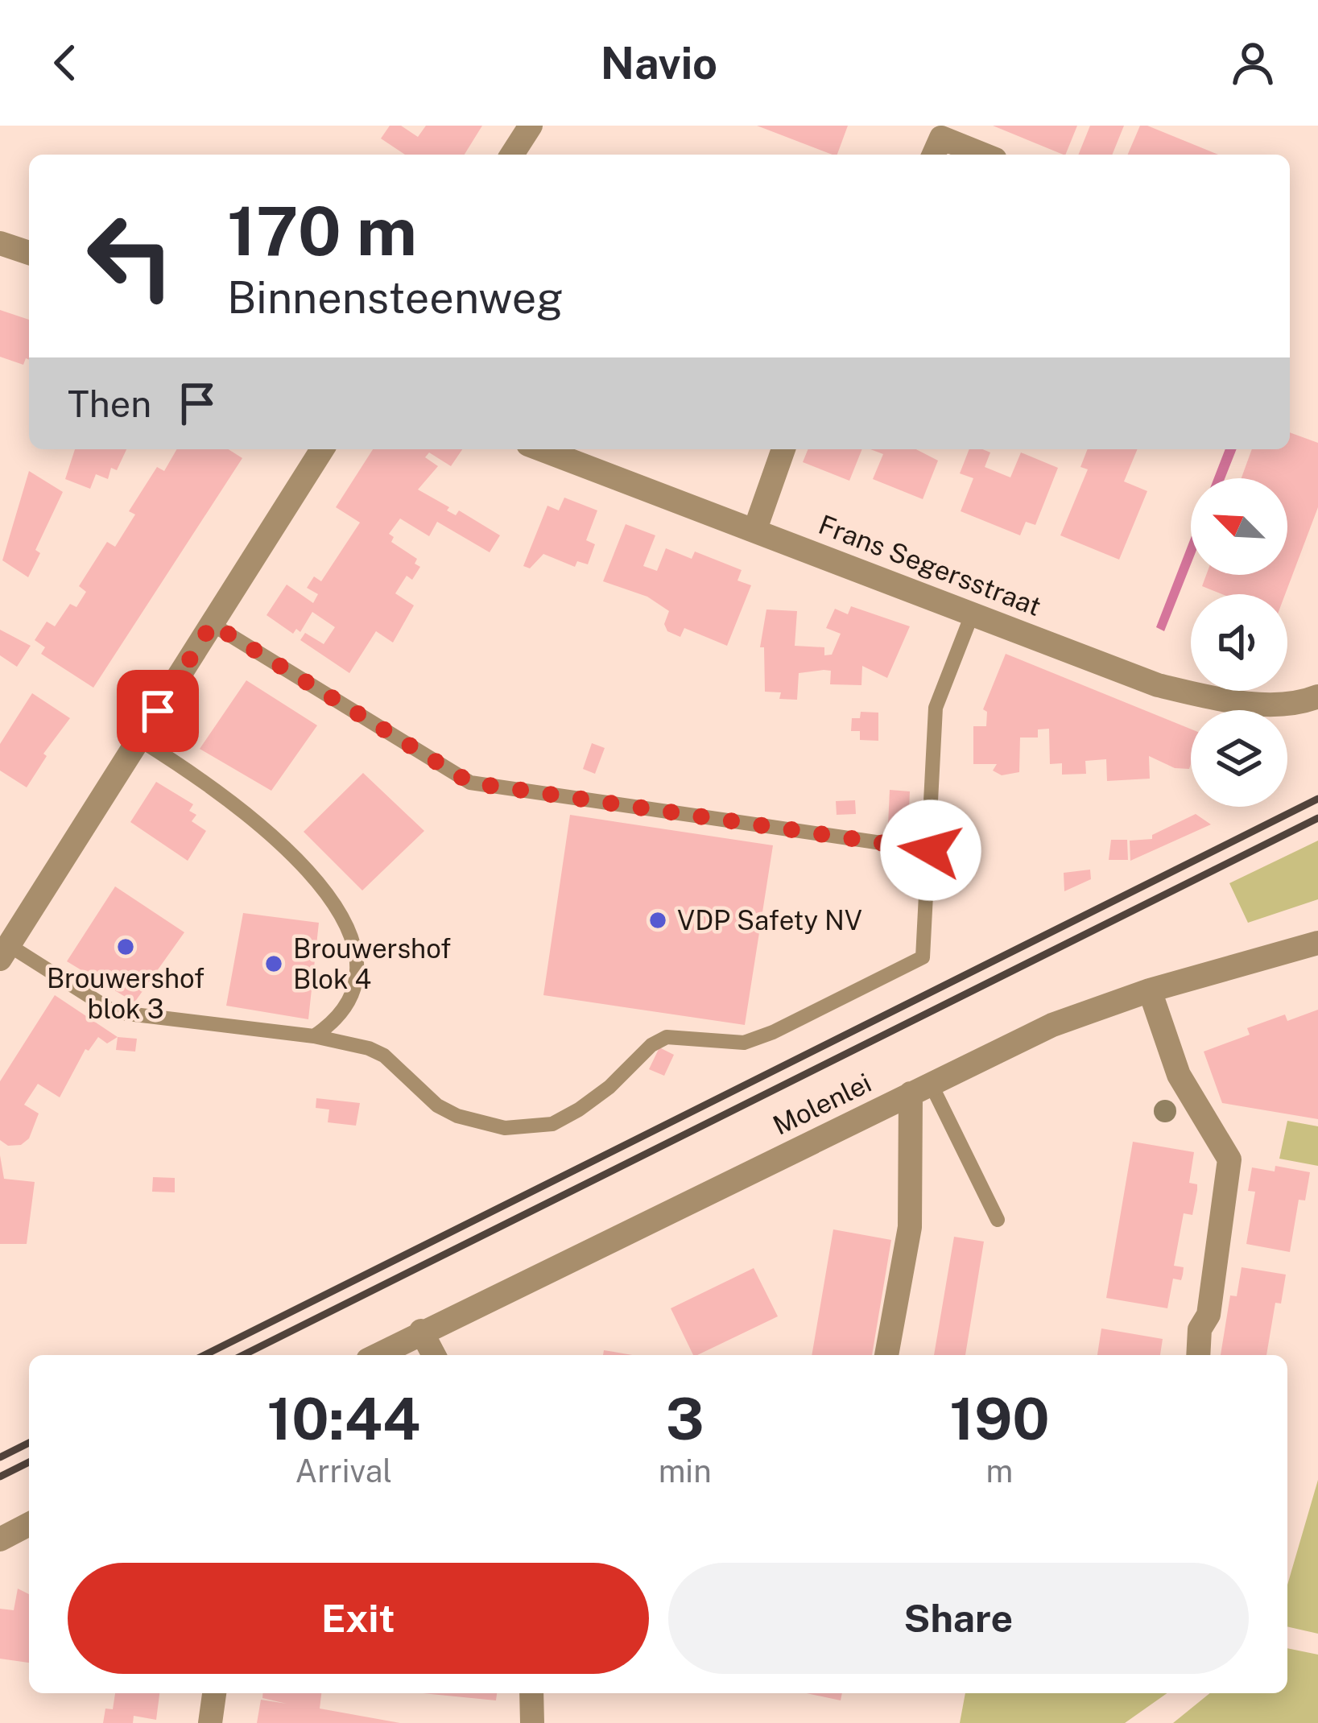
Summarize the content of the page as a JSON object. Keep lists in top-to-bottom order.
{
  "streets": {
    "street": ["Frans Segersstraat", "Molenlei"]
  },
  "places": ["VDP Safety NV", "Brouwershof blok 3", "Brouwershof Blok 4"],
  "north": "top left",
  "page": {
    "header": "Navio",
    "turn": ["170 m", "Binnensteenweg"],
    "then": "Then",
    "eta": [
      "10:44",
      "Arrival",
      "3",
      "min",
      "190",
      "m"
    ],
    "buttons": ["Exit", "Share"]
  }
}
